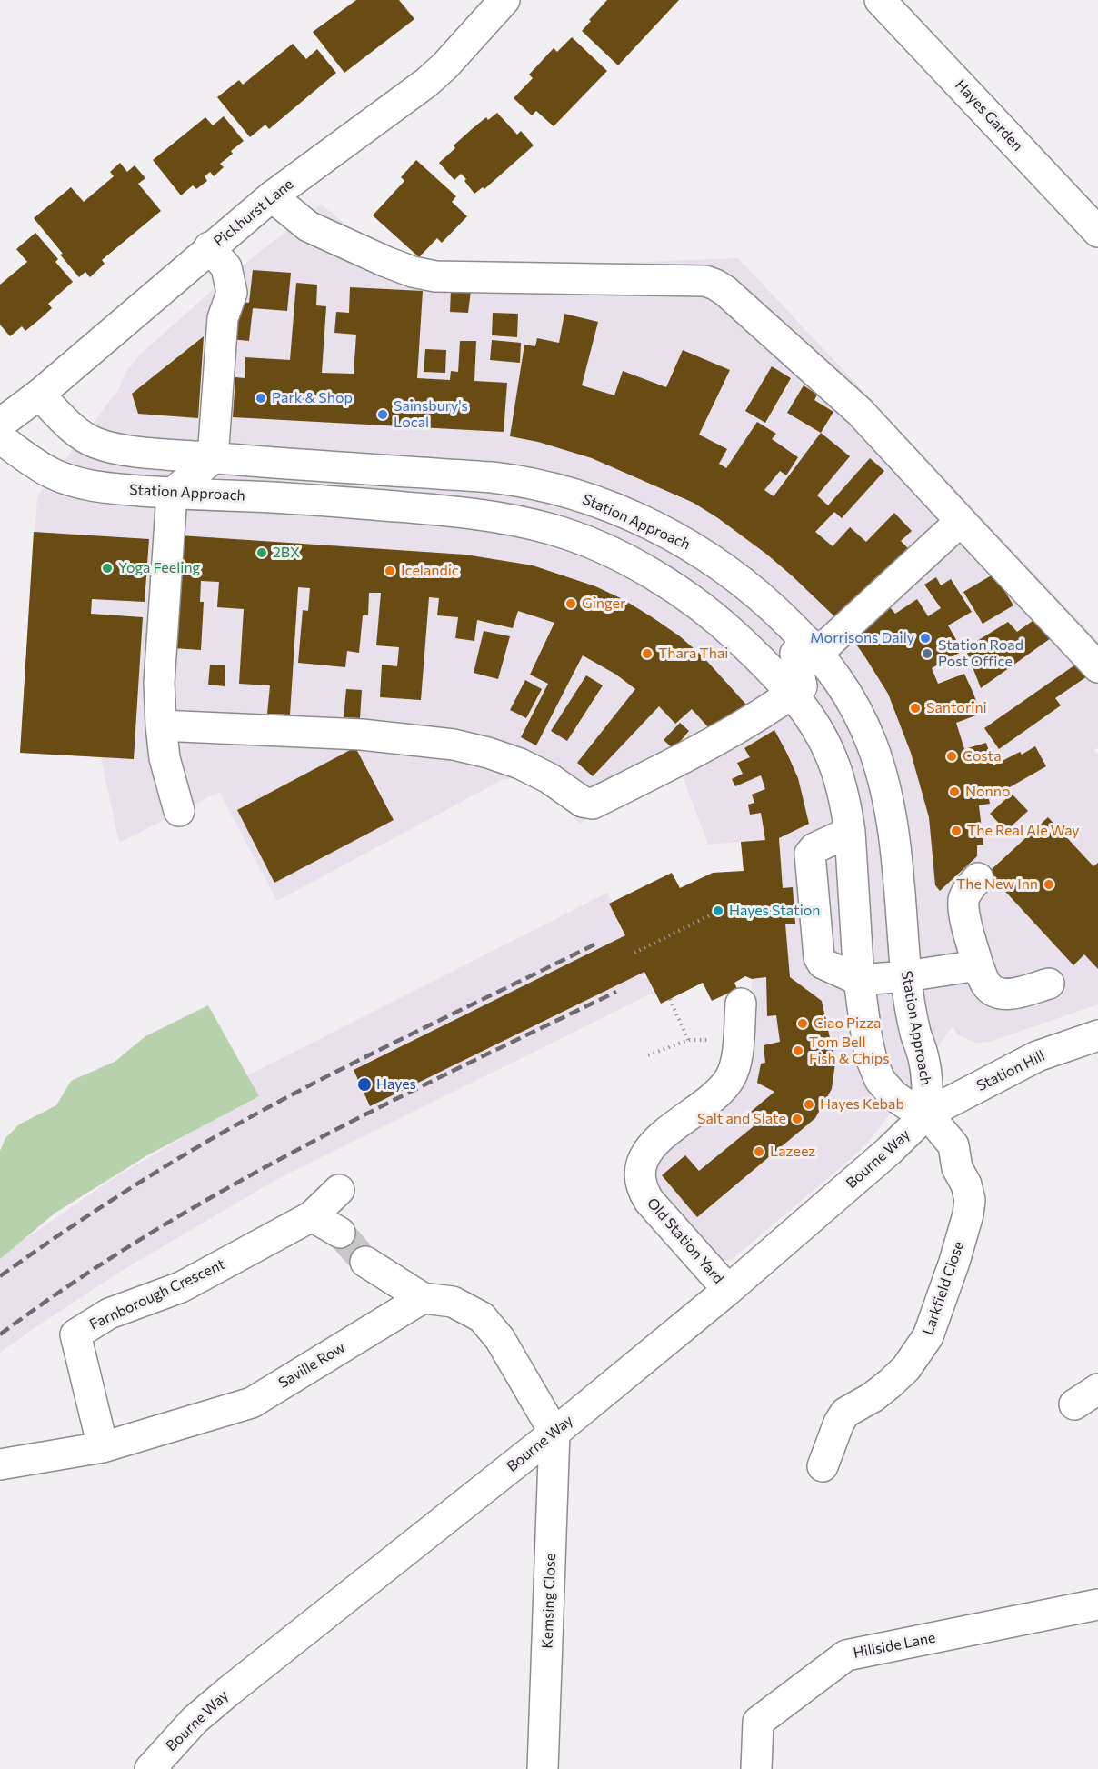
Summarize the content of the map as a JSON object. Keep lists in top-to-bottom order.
{
  "streets": {
    "street": [
      "Hayes Garden",
      "Pickhurst Lane",
      "Station Approach",
      "Station Hill",
      "Bourne Way",
      "Old Station Yard",
      "Larkfield Close",
      "Farnborough Crescent",
      "Saville Row",
      "Kemsing Close",
      "Hillside Lane"
    ]
  },
  "crossings": [
    ["Pickhurst Lane", "Station Approach"],
    ["Station Approach", "Station Hill"],
    ["Station Approach", "Bourne Way"],
    ["Station Approach", "Larkfield Close"],
    ["Station Hill", "Bourne Way"],
    ["Station Hill", "Larkfield Close"],
    ["Bourne Way", "Old Station Yard"],
    ["Bourne Way", "Larkfield Close"],
    ["Bourne Way", "Kemsing Close"],
    ["Farnborough Crescent", "Saville Row"]
  ],
  "places": [
    "Park & Shop",
    "Sainsbury's Local",
    "2BX",
    "Yoga Feeling",
    "Icelandic",
    "Ginger",
    "Morrisons Daily",
    "Thara Thai",
    "Station Road Post Office",
    "Santorini",
    "Costa",
    "Nonno",
    "The Real Ale Way",
    "The New Inn",
    "Hayes Station",
    "Ciao Pizza",
    "Tom Bell Fish & Chips",
    "Hayes",
    "Hayes Kebab",
    "Salt and Slate",
    "Lazeez"
  ]
}
